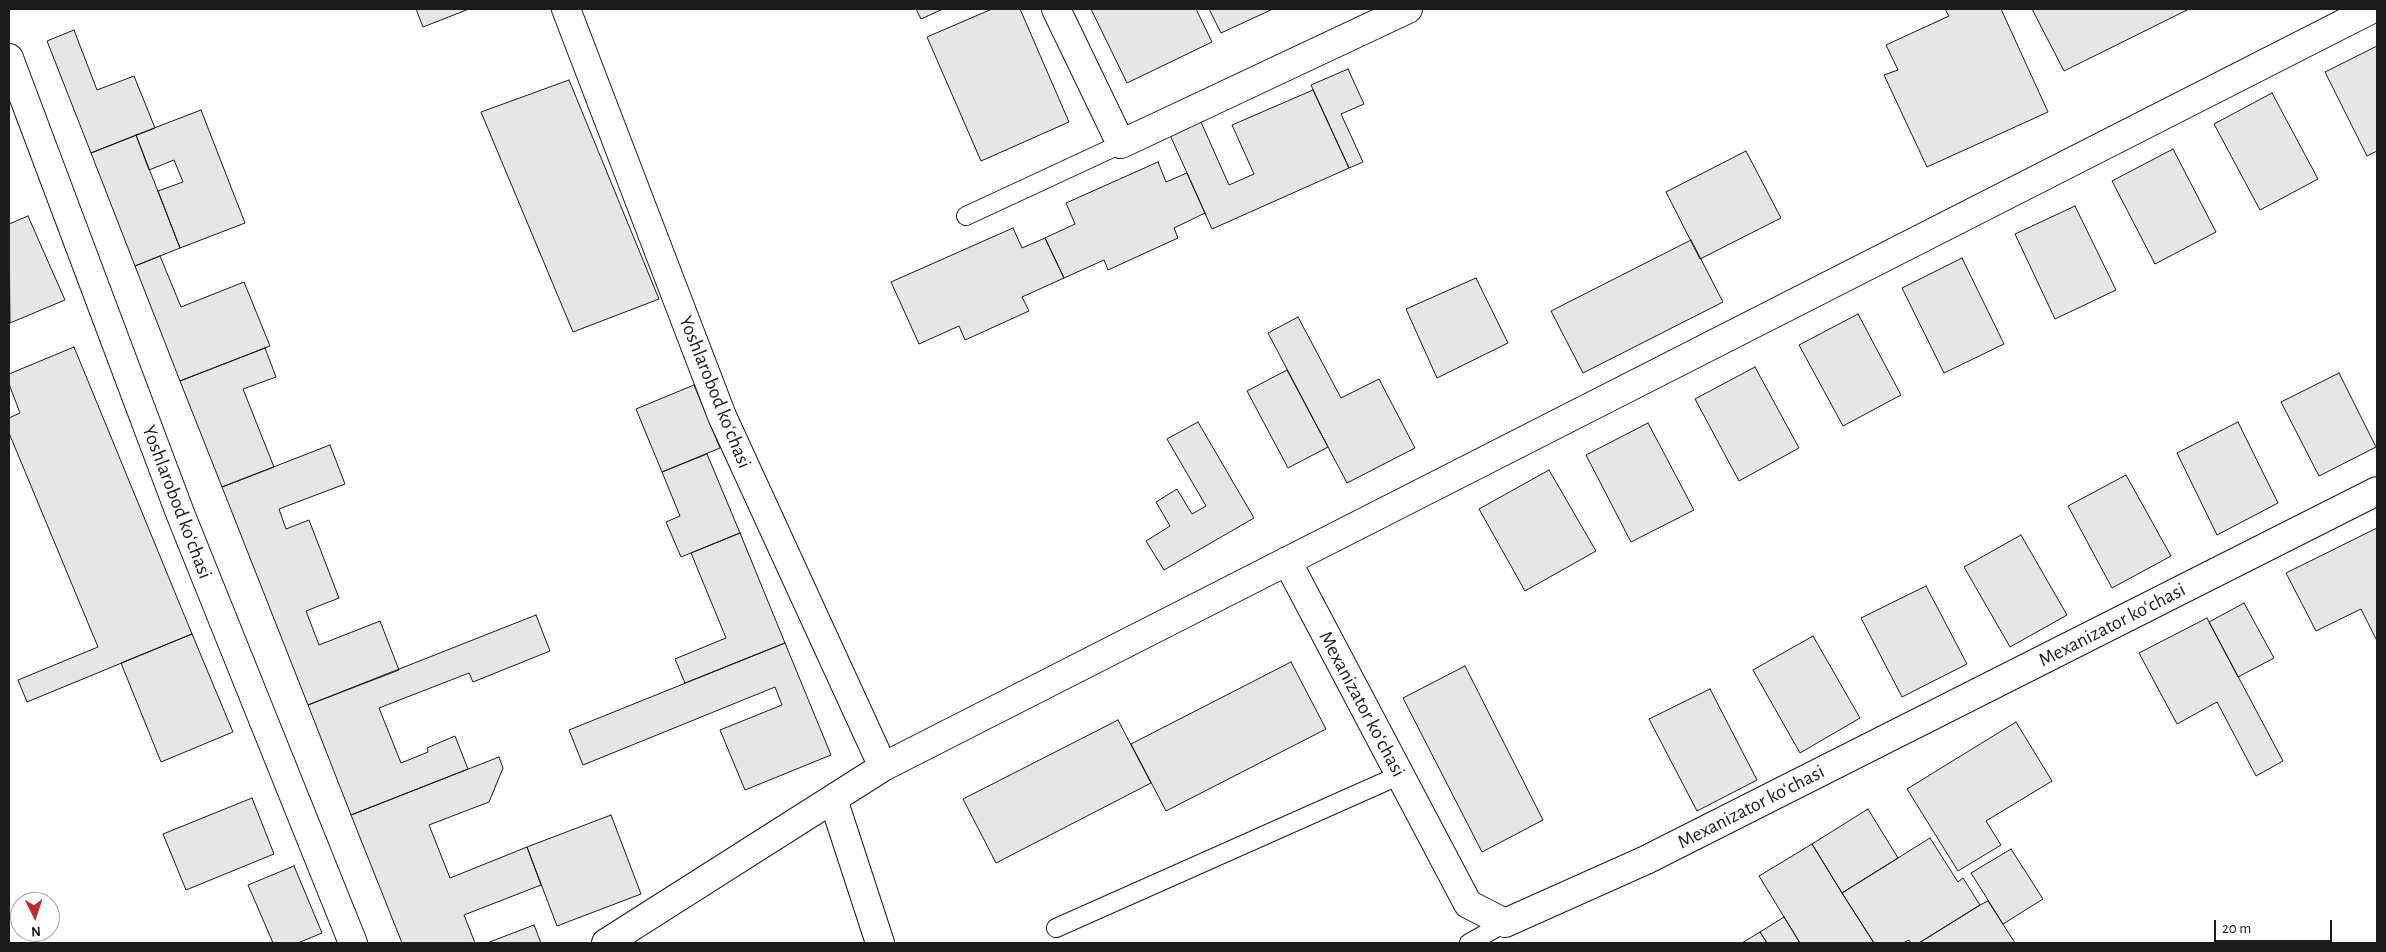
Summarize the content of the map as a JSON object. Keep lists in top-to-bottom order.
{
  "streets": {
    "street": ["Yoshlarobod koʻchasi", "Mexanizator koʻchasi"]
  },
  "scale_bar": "20 m",
  "north": "bottom"
}
